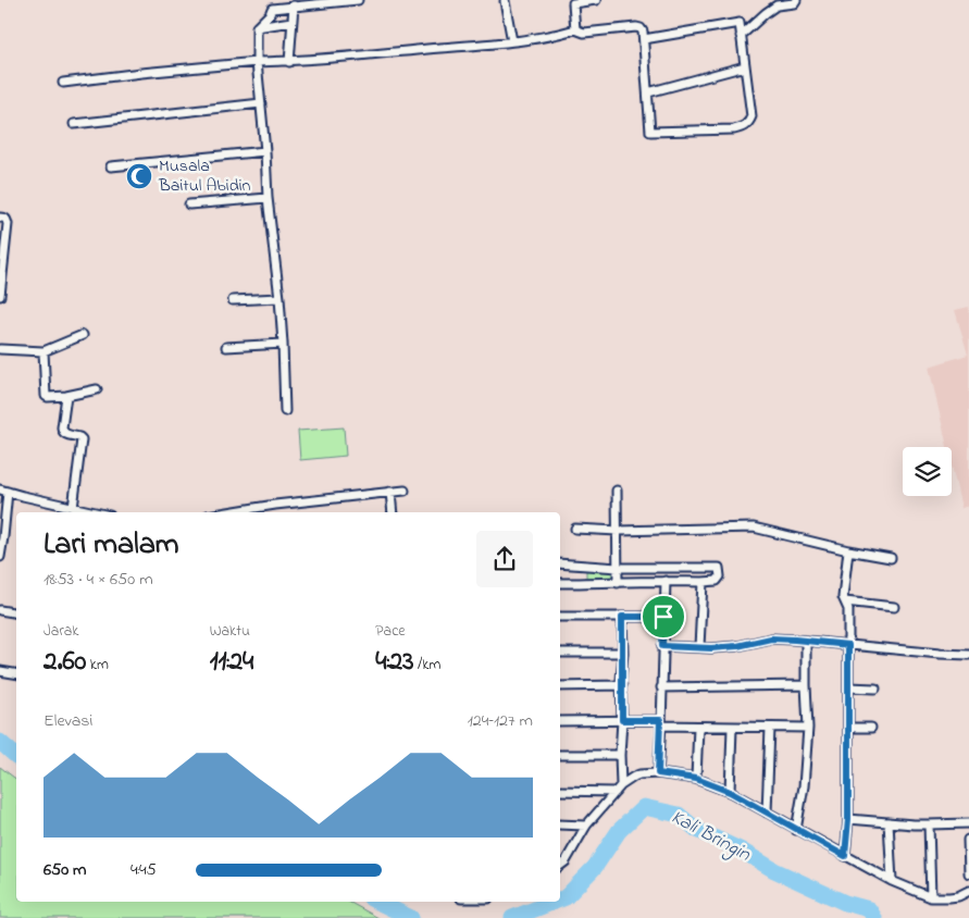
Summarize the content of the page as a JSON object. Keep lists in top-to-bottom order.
{
  "water": ["Kali Bringin"],
  "places": {
    "mosque": ["Musala Baitul Abidin"]
  },
  "page": {
    "heading": ["Lari malam", "18:53 · 4 × 650 m"],
    "stats": [
      ["Jarak", "2.60 km"],
      ["Waktu", "11:24"],
      ["Pace", "4:23 /km"]
    ],
    "chart": ["Elevasi", "124–127 m"],
    "list": [
      {
        "name": "650 m",
        "note": "4:45"
      }
    ]
  }
}
